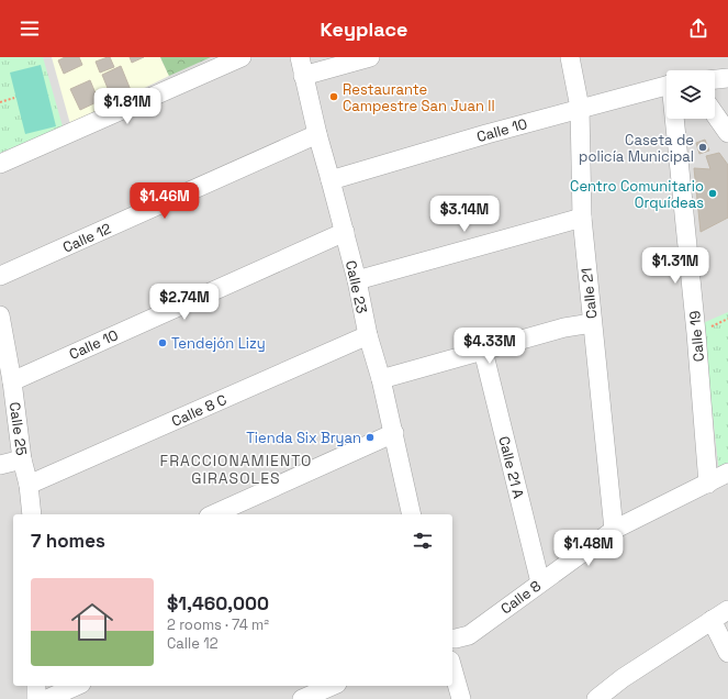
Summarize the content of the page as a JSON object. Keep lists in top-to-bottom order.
{
  "streets": {
    "street": [
      "Calle 10",
      "Calle 12",
      "Calle 23",
      "Calle 21",
      "Calle 19",
      "Calle 8 C",
      "Calle 25",
      "Calle 21 A",
      "Calle 8"
    ]
  },
  "crossings": [
    ["Calle 10", "Calle 23"],
    ["Calle 10", "Calle 21"],
    ["Calle 10", "Calle 25"],
    ["Calle 12", "Calle 23"],
    ["Calle 23", "Calle 8 C"],
    ["Calle 21", "Calle 8"],
    ["Calle 19", "Calle 8"],
    ["Calle 8 C", "Calle 25"],
    ["Calle 21 A", "Calle 8"]
  ],
  "districts": ["FRACCIONAMIENTO GIRASOLES"],
  "places": [
    "Restaurante Campestre San Juan II",
    "Caseta de policía Municipal",
    "Centro Comunitario Orquídeas",
    "Tendejón Lizy",
    "Tienda Six Bryan"
  ],
  "page": {
    "header": "Keyplace",
    "price": [
      "$1.81M",
      "$1.46M",
      "$3.14M",
      "$1.31M",
      "$2.74M",
      "$4.33M",
      "$1.48M"
    ],
    "heading": "7 homes",
    "list": [
      {
        "name": "$1,460,000",
        "note": "2 rooms · 74 m² · Calle 12"
      }
    ]
  }
}
